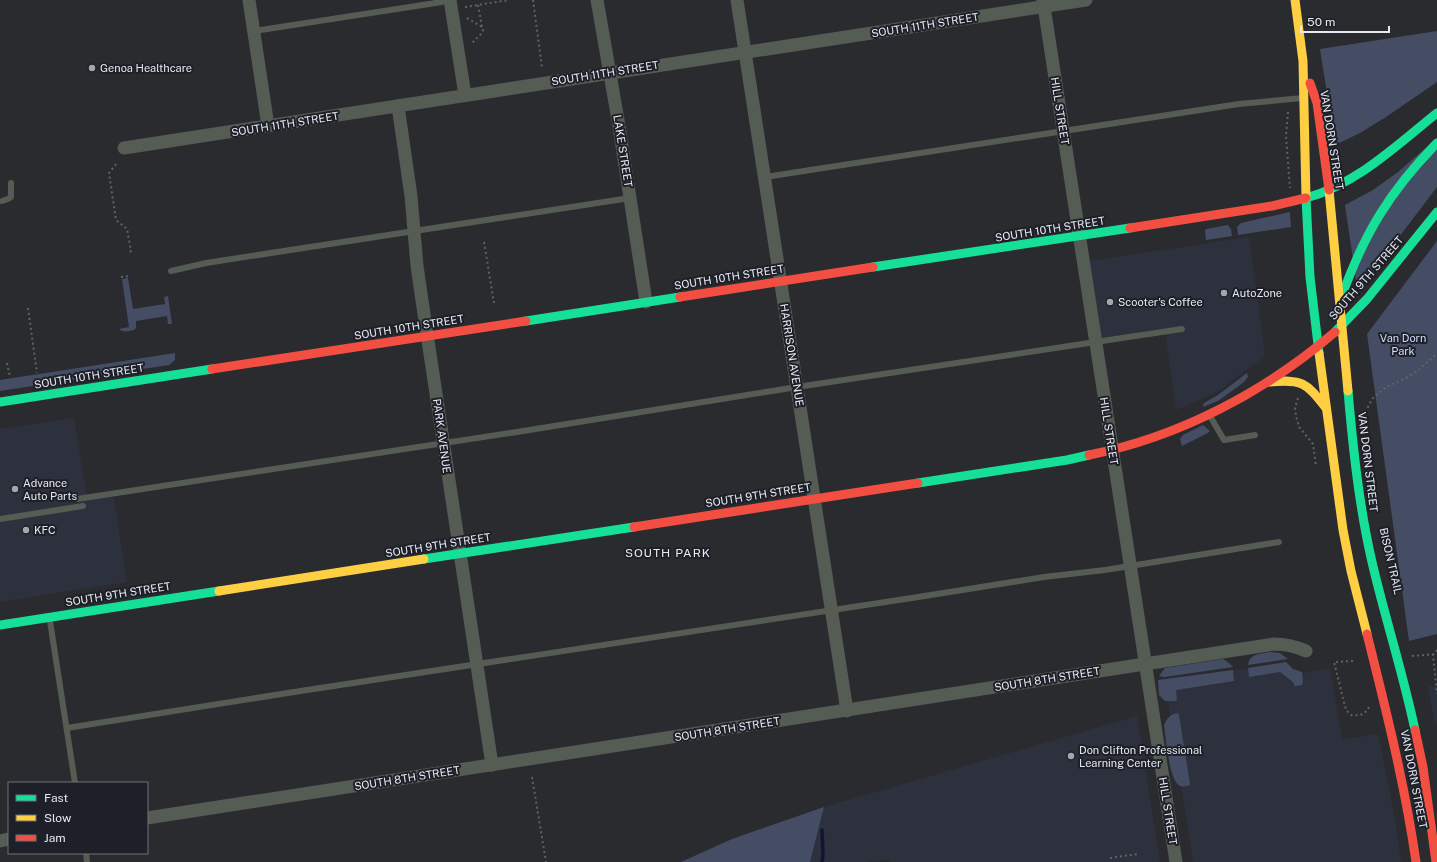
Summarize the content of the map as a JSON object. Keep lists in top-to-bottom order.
{
  "streets": {
    "main road": ["VAN DORN STREET", "SOUTH 10TH STREET", "SOUTH 9TH STREET"],
    "street": [
      "SOUTH 11TH STREET",
      "HILL STREET",
      "LAKE STREET",
      "HARRISON AVENUE",
      "PARK AVENUE",
      "SOUTH 8TH STREET"
    ]
  },
  "crossings": [
    ["SOUTH 11TH STREET", "HILL STREET"],
    ["SOUTH 11TH STREET", "LAKE STREET"],
    ["SOUTH 11TH STREET", "HARRISON AVENUE"],
    ["SOUTH 11TH STREET", "PARK AVENUE"],
    ["HILL STREET", "SOUTH 10TH STREET"],
    ["HILL STREET", "SOUTH 9TH STREET"],
    ["HILL STREET", "SOUTH 8TH STREET"],
    ["VAN DORN STREET", "SOUTH 10TH STREET"],
    ["VAN DORN STREET", "SOUTH 9TH STREET"],
    ["LAKE STREET", "SOUTH 10TH STREET"],
    ["SOUTH 10TH STREET", "HARRISON AVENUE"],
    ["SOUTH 10TH STREET", "PARK AVENUE"],
    ["SOUTH 9TH STREET", "HARRISON AVENUE"],
    ["SOUTH 9TH STREET", "PARK AVENUE"],
    ["HARRISON AVENUE", "SOUTH 8TH STREET"],
    ["PARK AVENUE", "SOUTH 8TH STREET"]
  ],
  "districts": ["SOUTH PARK"],
  "parks": ["Van Dorn Park"],
  "places": [
    "Genoa Healthcare",
    "AutoZone",
    "Scooter's Coffee",
    "Advance Auto Parts",
    "KFC",
    "Don Clifton Professional Learning Center"
  ],
  "legend": ["Fast", "Slow", "Jam"],
  "scale_bar": "50 m"
}
